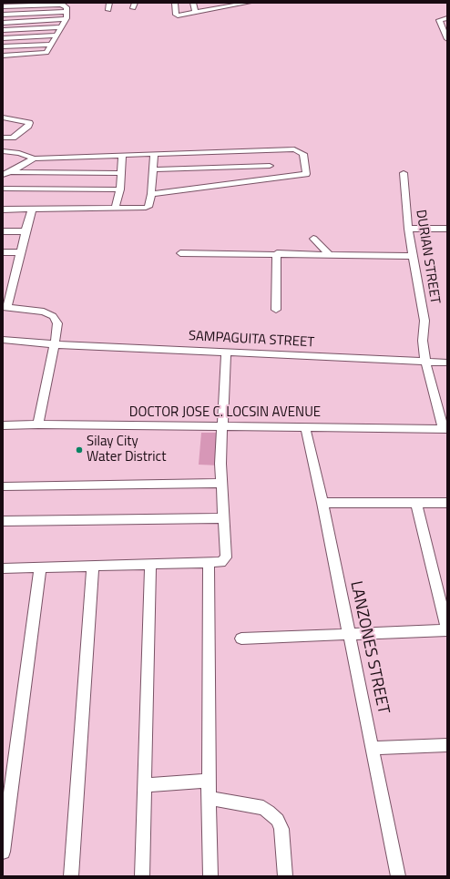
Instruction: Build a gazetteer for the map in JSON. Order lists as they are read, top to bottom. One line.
{"streets":{"street":["DURIAN STREET","SAMPAGUITA STREET","DOCTOR JOSE C. LOCSIN AVENUE","LANZONES STREET"]},"crossings":[["DURIAN STREET","SAMPAGUITA STREET"],["DURIAN STREET","DOCTOR JOSE C. LOCSIN AVENUE"],["DOCTOR JOSE C. LOCSIN AVENUE","LANZONES STREET"]],"places":["Silay City Water District"]}
